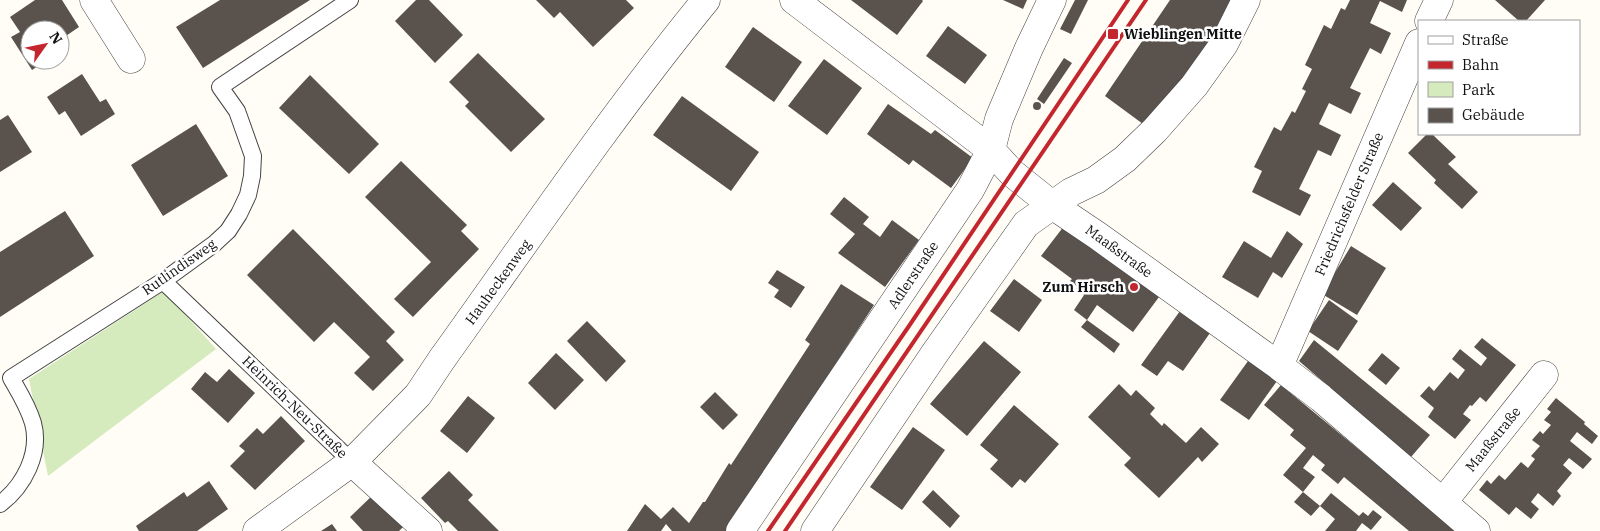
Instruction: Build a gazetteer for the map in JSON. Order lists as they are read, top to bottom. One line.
{"streets":{"street":["Friedrichsfelder Straße","Maaßstraße","Adlerstraße","Hauheckenweg","Heinrich-Neu-Straße"],"lane":["Rutlindisweg"]},"crossings":[["Friedrichsfelder Straße","Maaßstraße"],["Maaßstraße","Adlerstraße"],["Rutlindisweg","Heinrich-Neu-Straße"],["Hauheckenweg","Heinrich-Neu-Straße"]],"places":{"transit":["Wieblingen Mitte"],"other":["Zum Hirsch"]},"legend":["Straße","Bahn","Park","Gebäude"],"north":"top right"}
